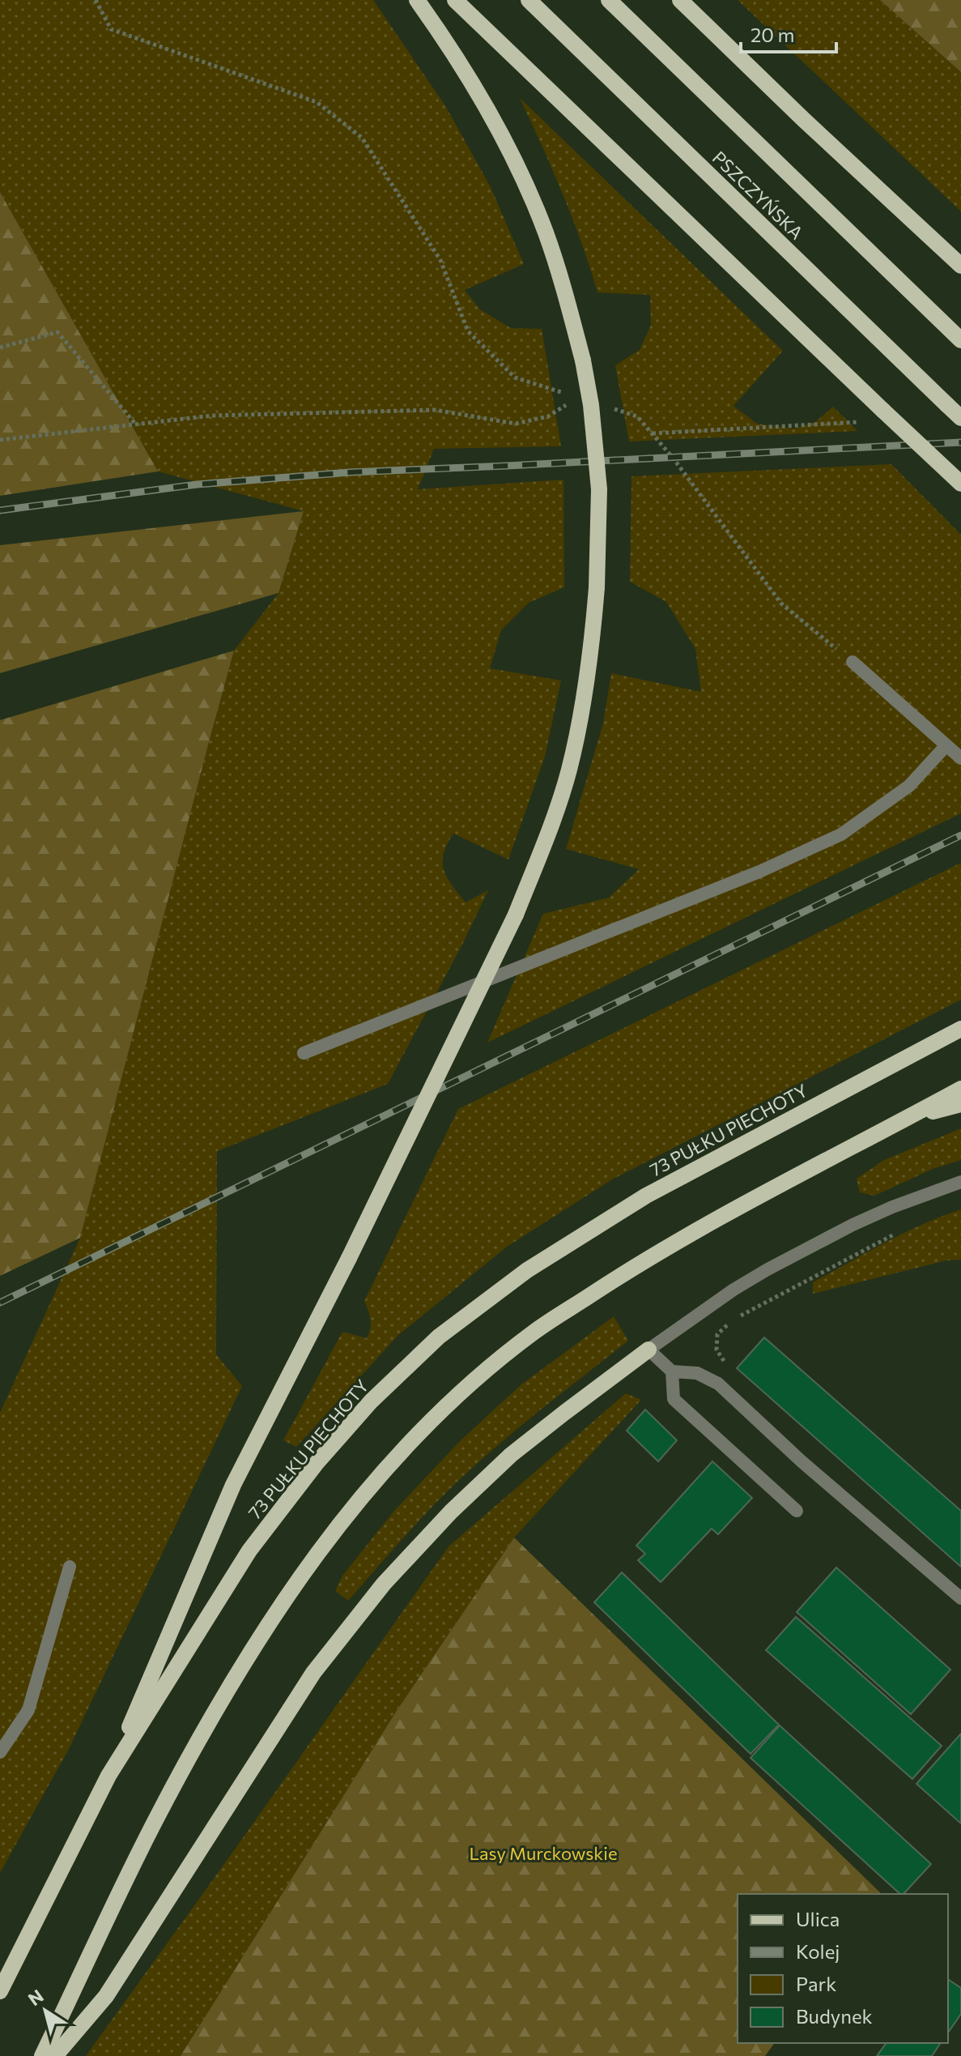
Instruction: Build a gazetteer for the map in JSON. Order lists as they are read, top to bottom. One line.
{"streets":{"main road":["PSZCZYŃSKA","73 PUŁKU PIECHOTY"]},"parks":["Lasy Murckowskie"],"legend":["Ulica","Kolej","Park","Budynek"],"scale_bar":"20 m","north":"top left"}
